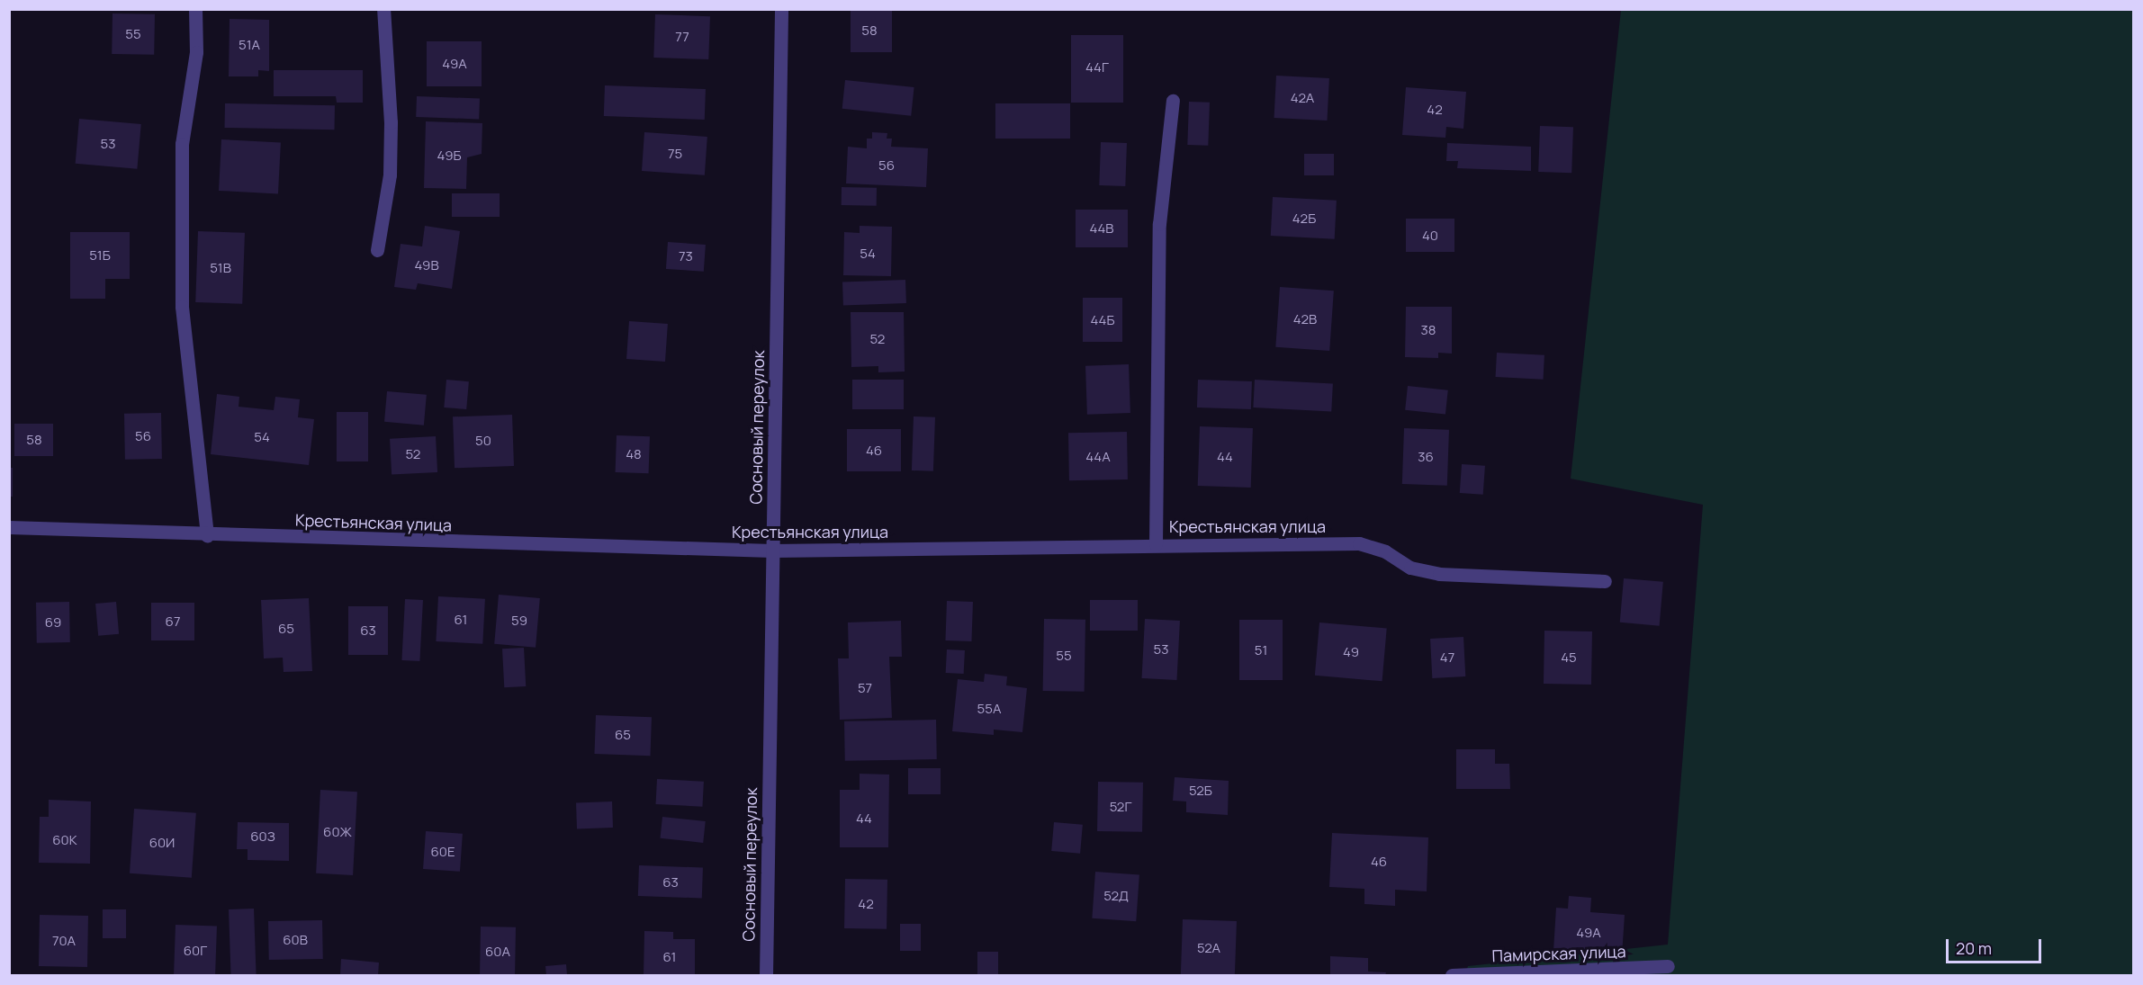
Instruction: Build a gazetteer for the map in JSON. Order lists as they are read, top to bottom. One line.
{"streets":{"street":["Сосновый переулок","Крестьянская улица","Памирская улица"]},"crossings":[["Сосновый переулок","Крестьянская улица"]],"house_numbers":["58","55","77","51А","49А","44Г","42А","42","53","75","49Б","56","42Б","44В","40","54","51Б","73","49В","51В","42В","44Б","38","52","56","54","58","50","46","52","48","44А","44","36","61","59","67","69","65","63","53","51","49","55","47","45","57","55А","65","52Б","52Г","44","60Ж","60З","60К","60И","60Е","46","63","52Д","42","49А","60В","70А","52А","60Г","60А","61"],"scale_bar":"20 m"}
